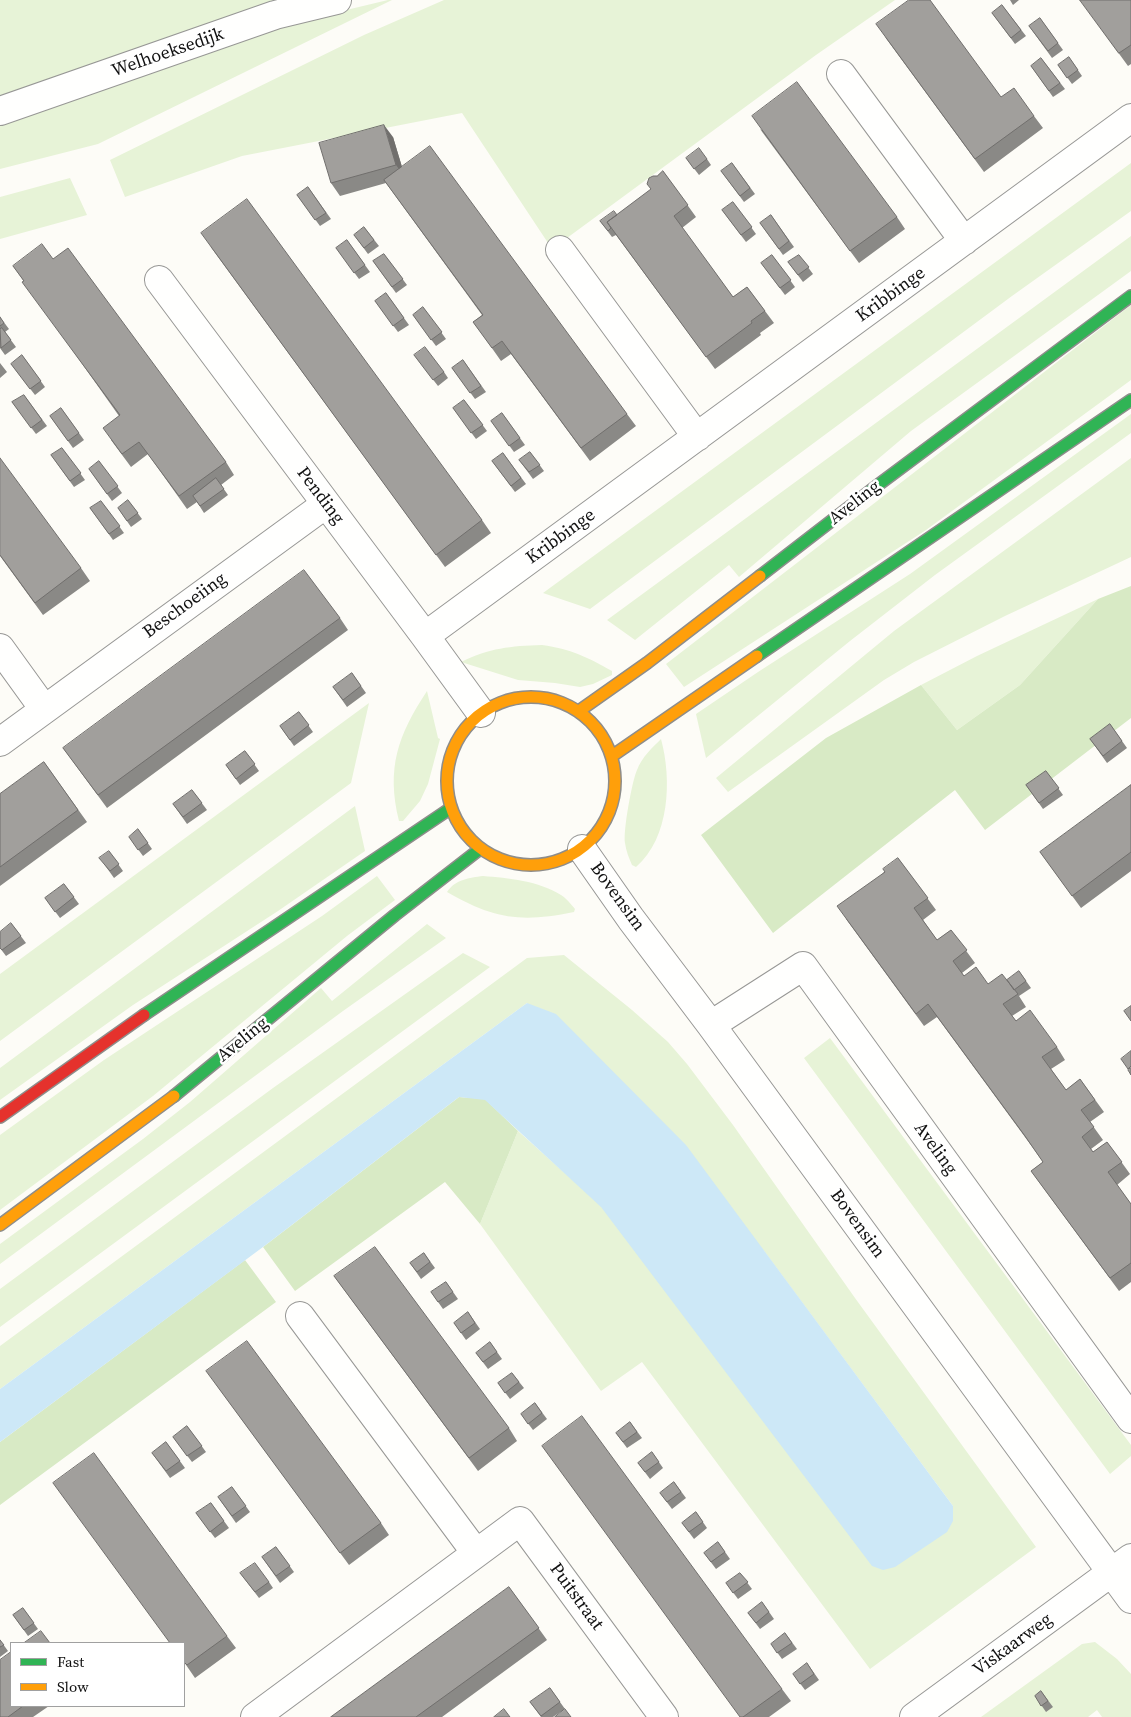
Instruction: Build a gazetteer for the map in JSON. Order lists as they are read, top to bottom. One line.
{"streets":{"main road":["Aveling"],"street":["Welhoeksedijk","Kribbinge","Pending","Beschoeiing","Bovensim","Puitstraat","Viskaarweg"]},"crossings":[["Kribbinge","Pending"],["Pending","Aveling"],["Pending","Beschoeiing"],["Pending","Bovensim"],["Aveling","Bovensim"],["Bovensim","Viskaarweg"]],"legend":["Fast","Slow"]}
